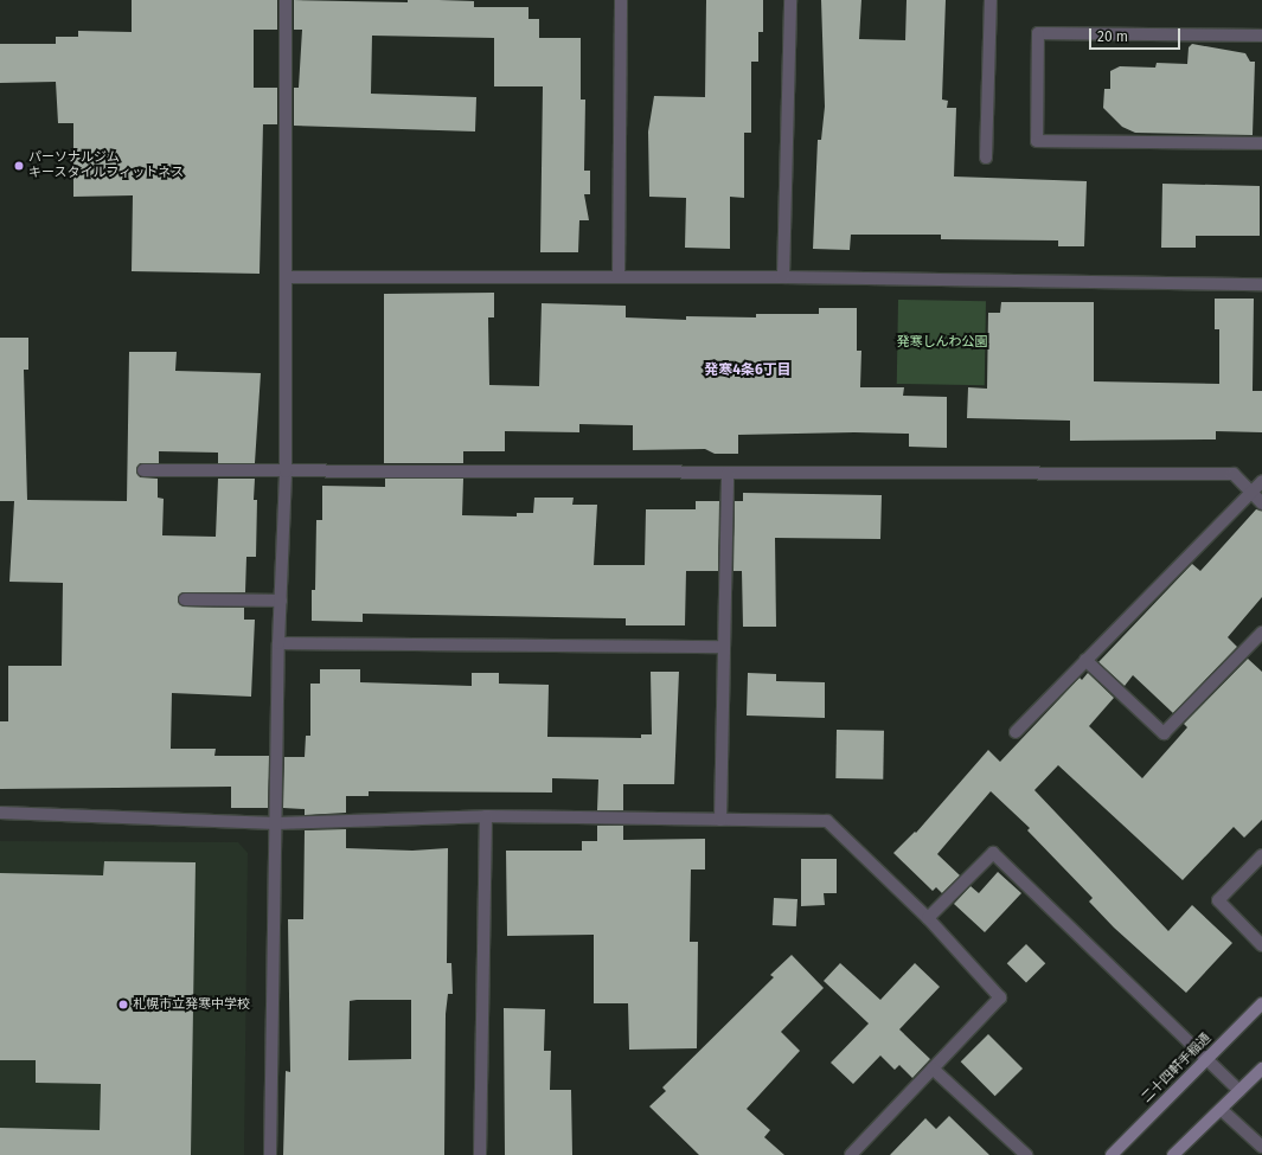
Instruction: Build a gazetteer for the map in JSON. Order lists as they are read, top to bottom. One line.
{"streets":{"street":["二十四軒手稲通"]},"districts":["発寒4条6丁目"],"parks":["発寒しんわ公園"],"places":["パーソナルジム キースタイルフィットネス","札幌市立発寒中学校"],"scale_bar":"20 m"}
